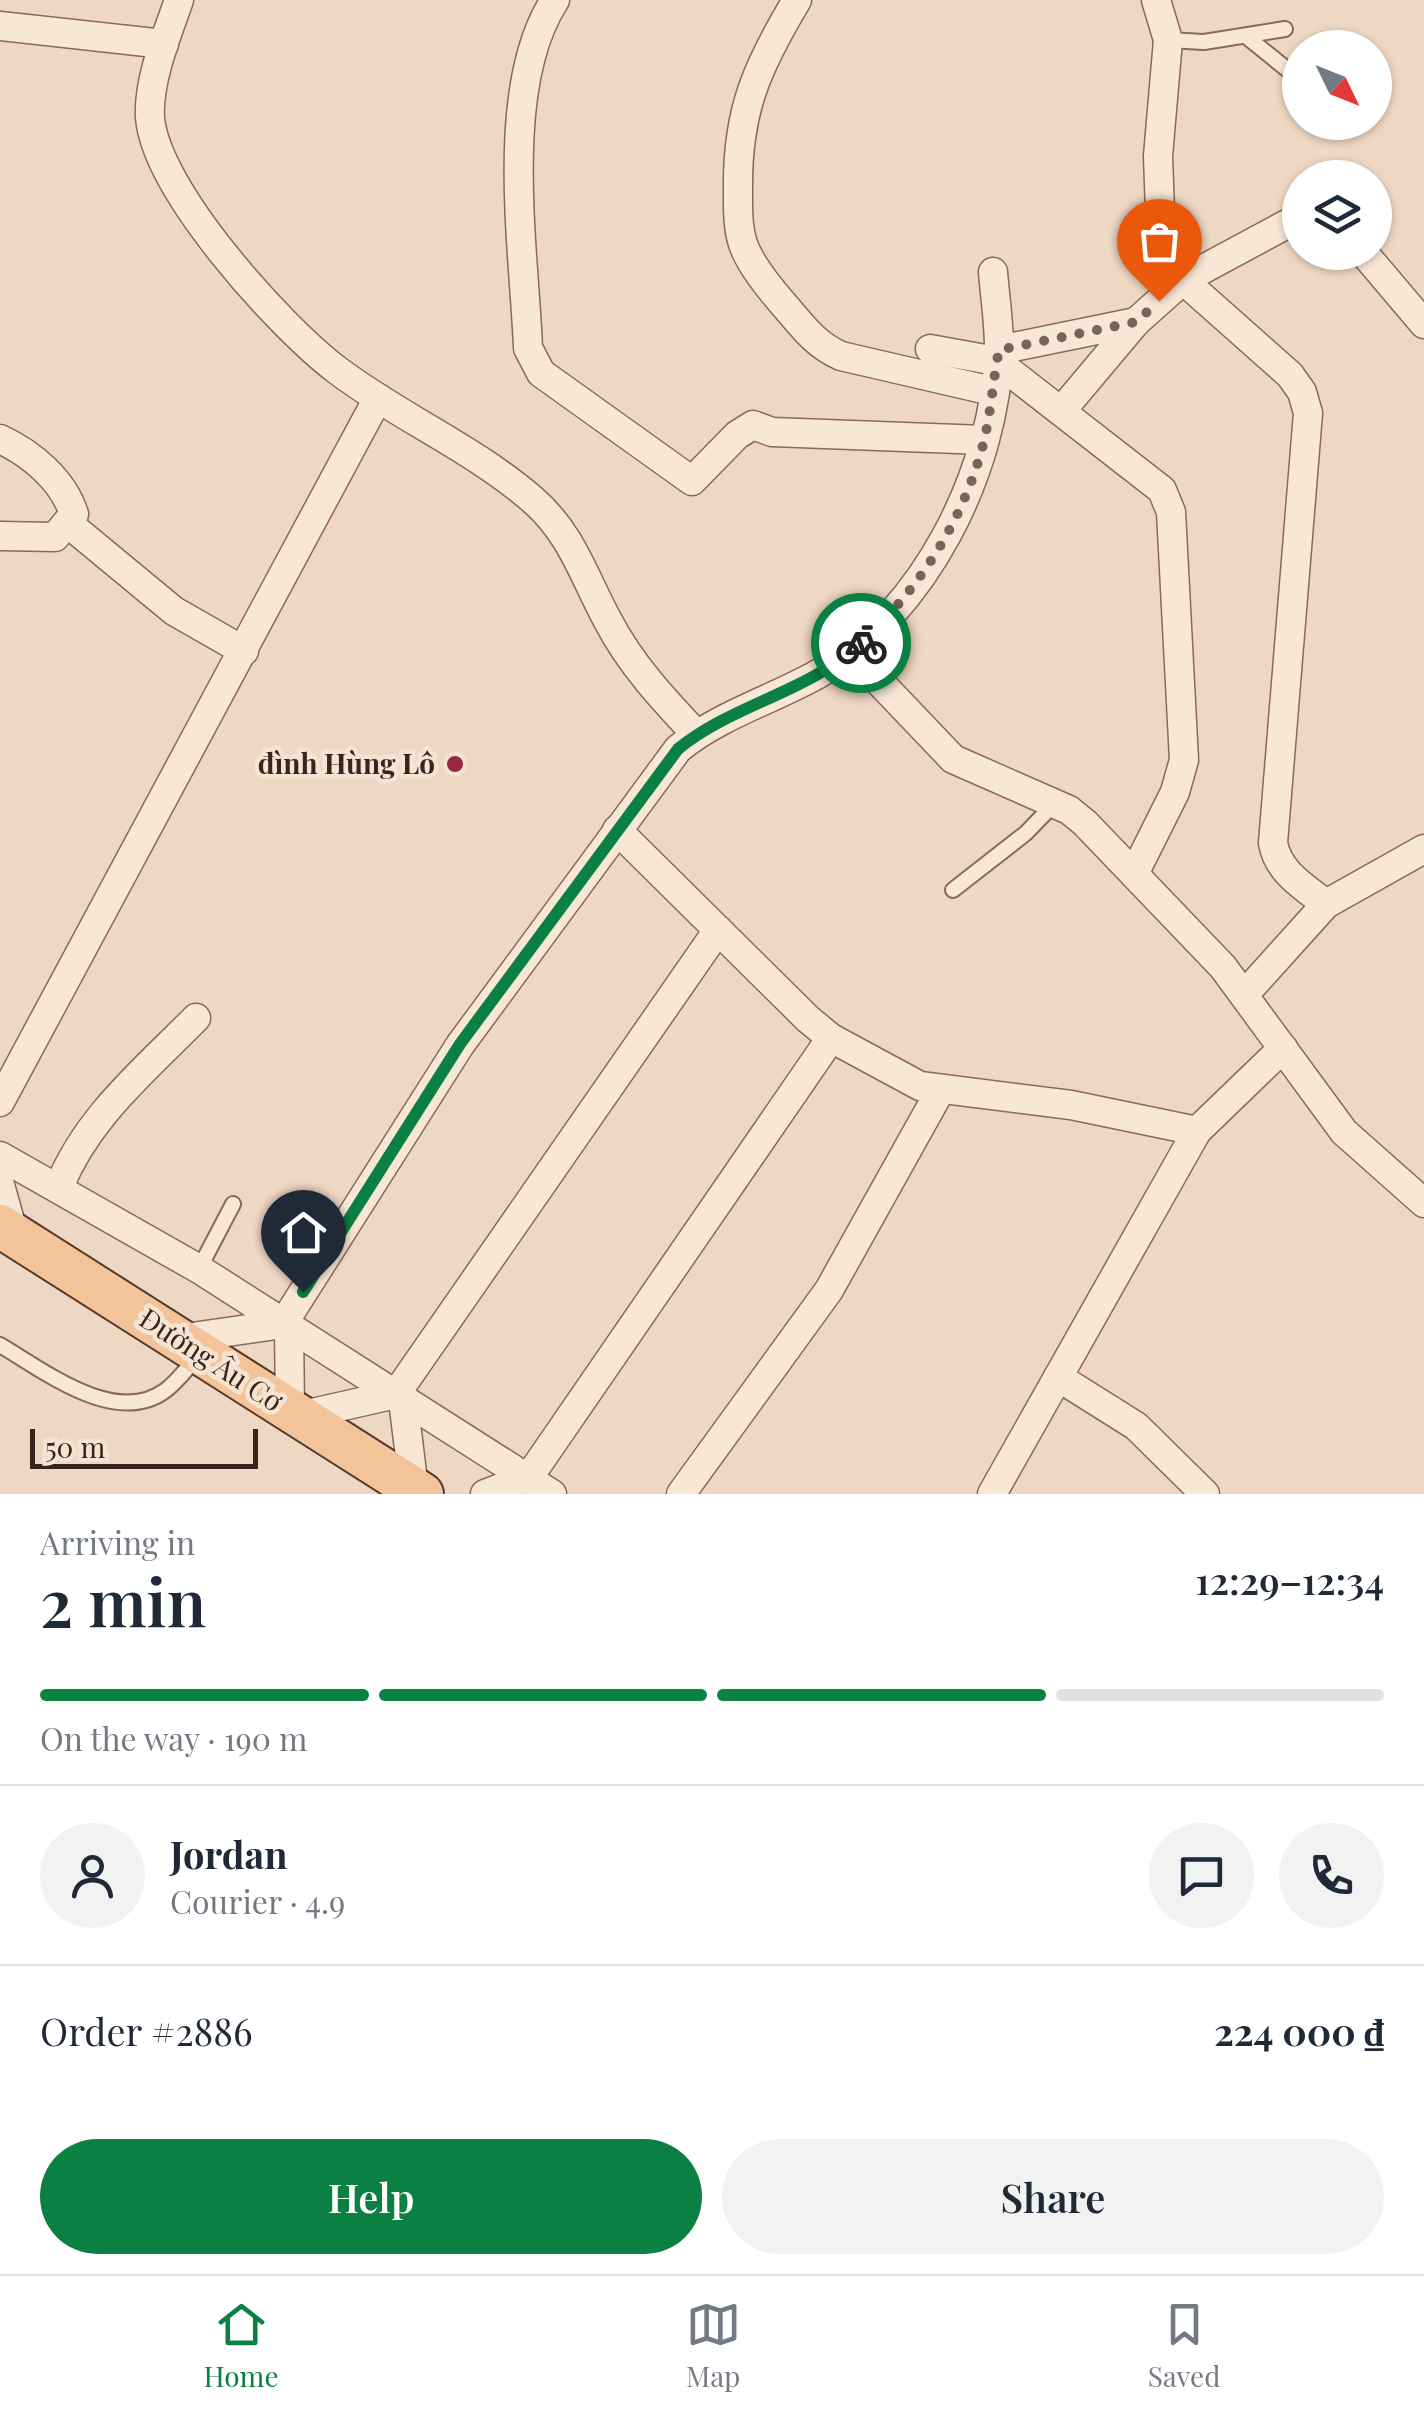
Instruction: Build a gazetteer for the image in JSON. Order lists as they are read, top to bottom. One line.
{"streets":{"main road":["Đường Âu Cơ"]},"places":["đình Hùng Lô"],"scale_bar":"50 m","north":"bottom right","page":{"scale":"50 m","heading":["2 min","Arriving in","12:29–12:34"],"panel":["Jordan","Courier · 4.9","Order #2886","224 000 ₫"],"bar":"On the way · 190 m","buttons":["Help","Share"],"tabs":["Home","Map","Saved"]}}
